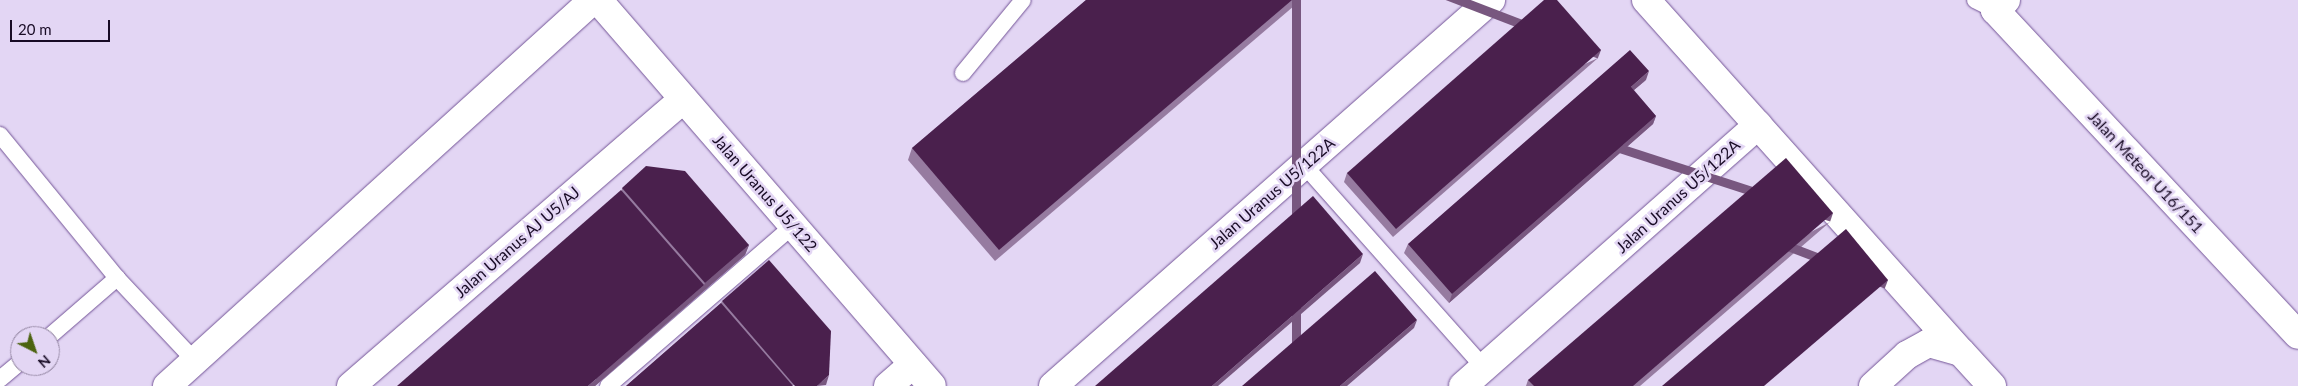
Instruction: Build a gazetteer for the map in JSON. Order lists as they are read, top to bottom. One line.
{"streets":{"street":["Jalan Meteor U16/151","Jalan Uranus U5/122","Jalan Uranus U5/122A","Jalan Uranus AJ U5/AJ"]},"crossings":[["Jalan Uranus U5/122","Jalan Uranus AJ U5/AJ"]],"scale_bar":"20 m","north":"bottom right"}
